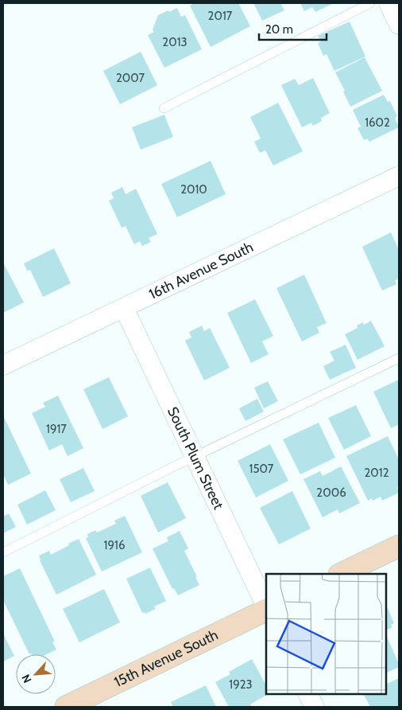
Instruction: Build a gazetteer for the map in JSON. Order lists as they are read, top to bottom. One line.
{"streets":{"main road":["15th Avenue South"],"street":["16th Avenue South","South Plum Street"]},"crossings":[["16th Avenue South","South Plum Street"]],"house_numbers":["2017","2013","2007","1602","2010","1917","1507","2012","2006","1916","1923"],"scale_bar":"20 m","north":"bottom left"}
